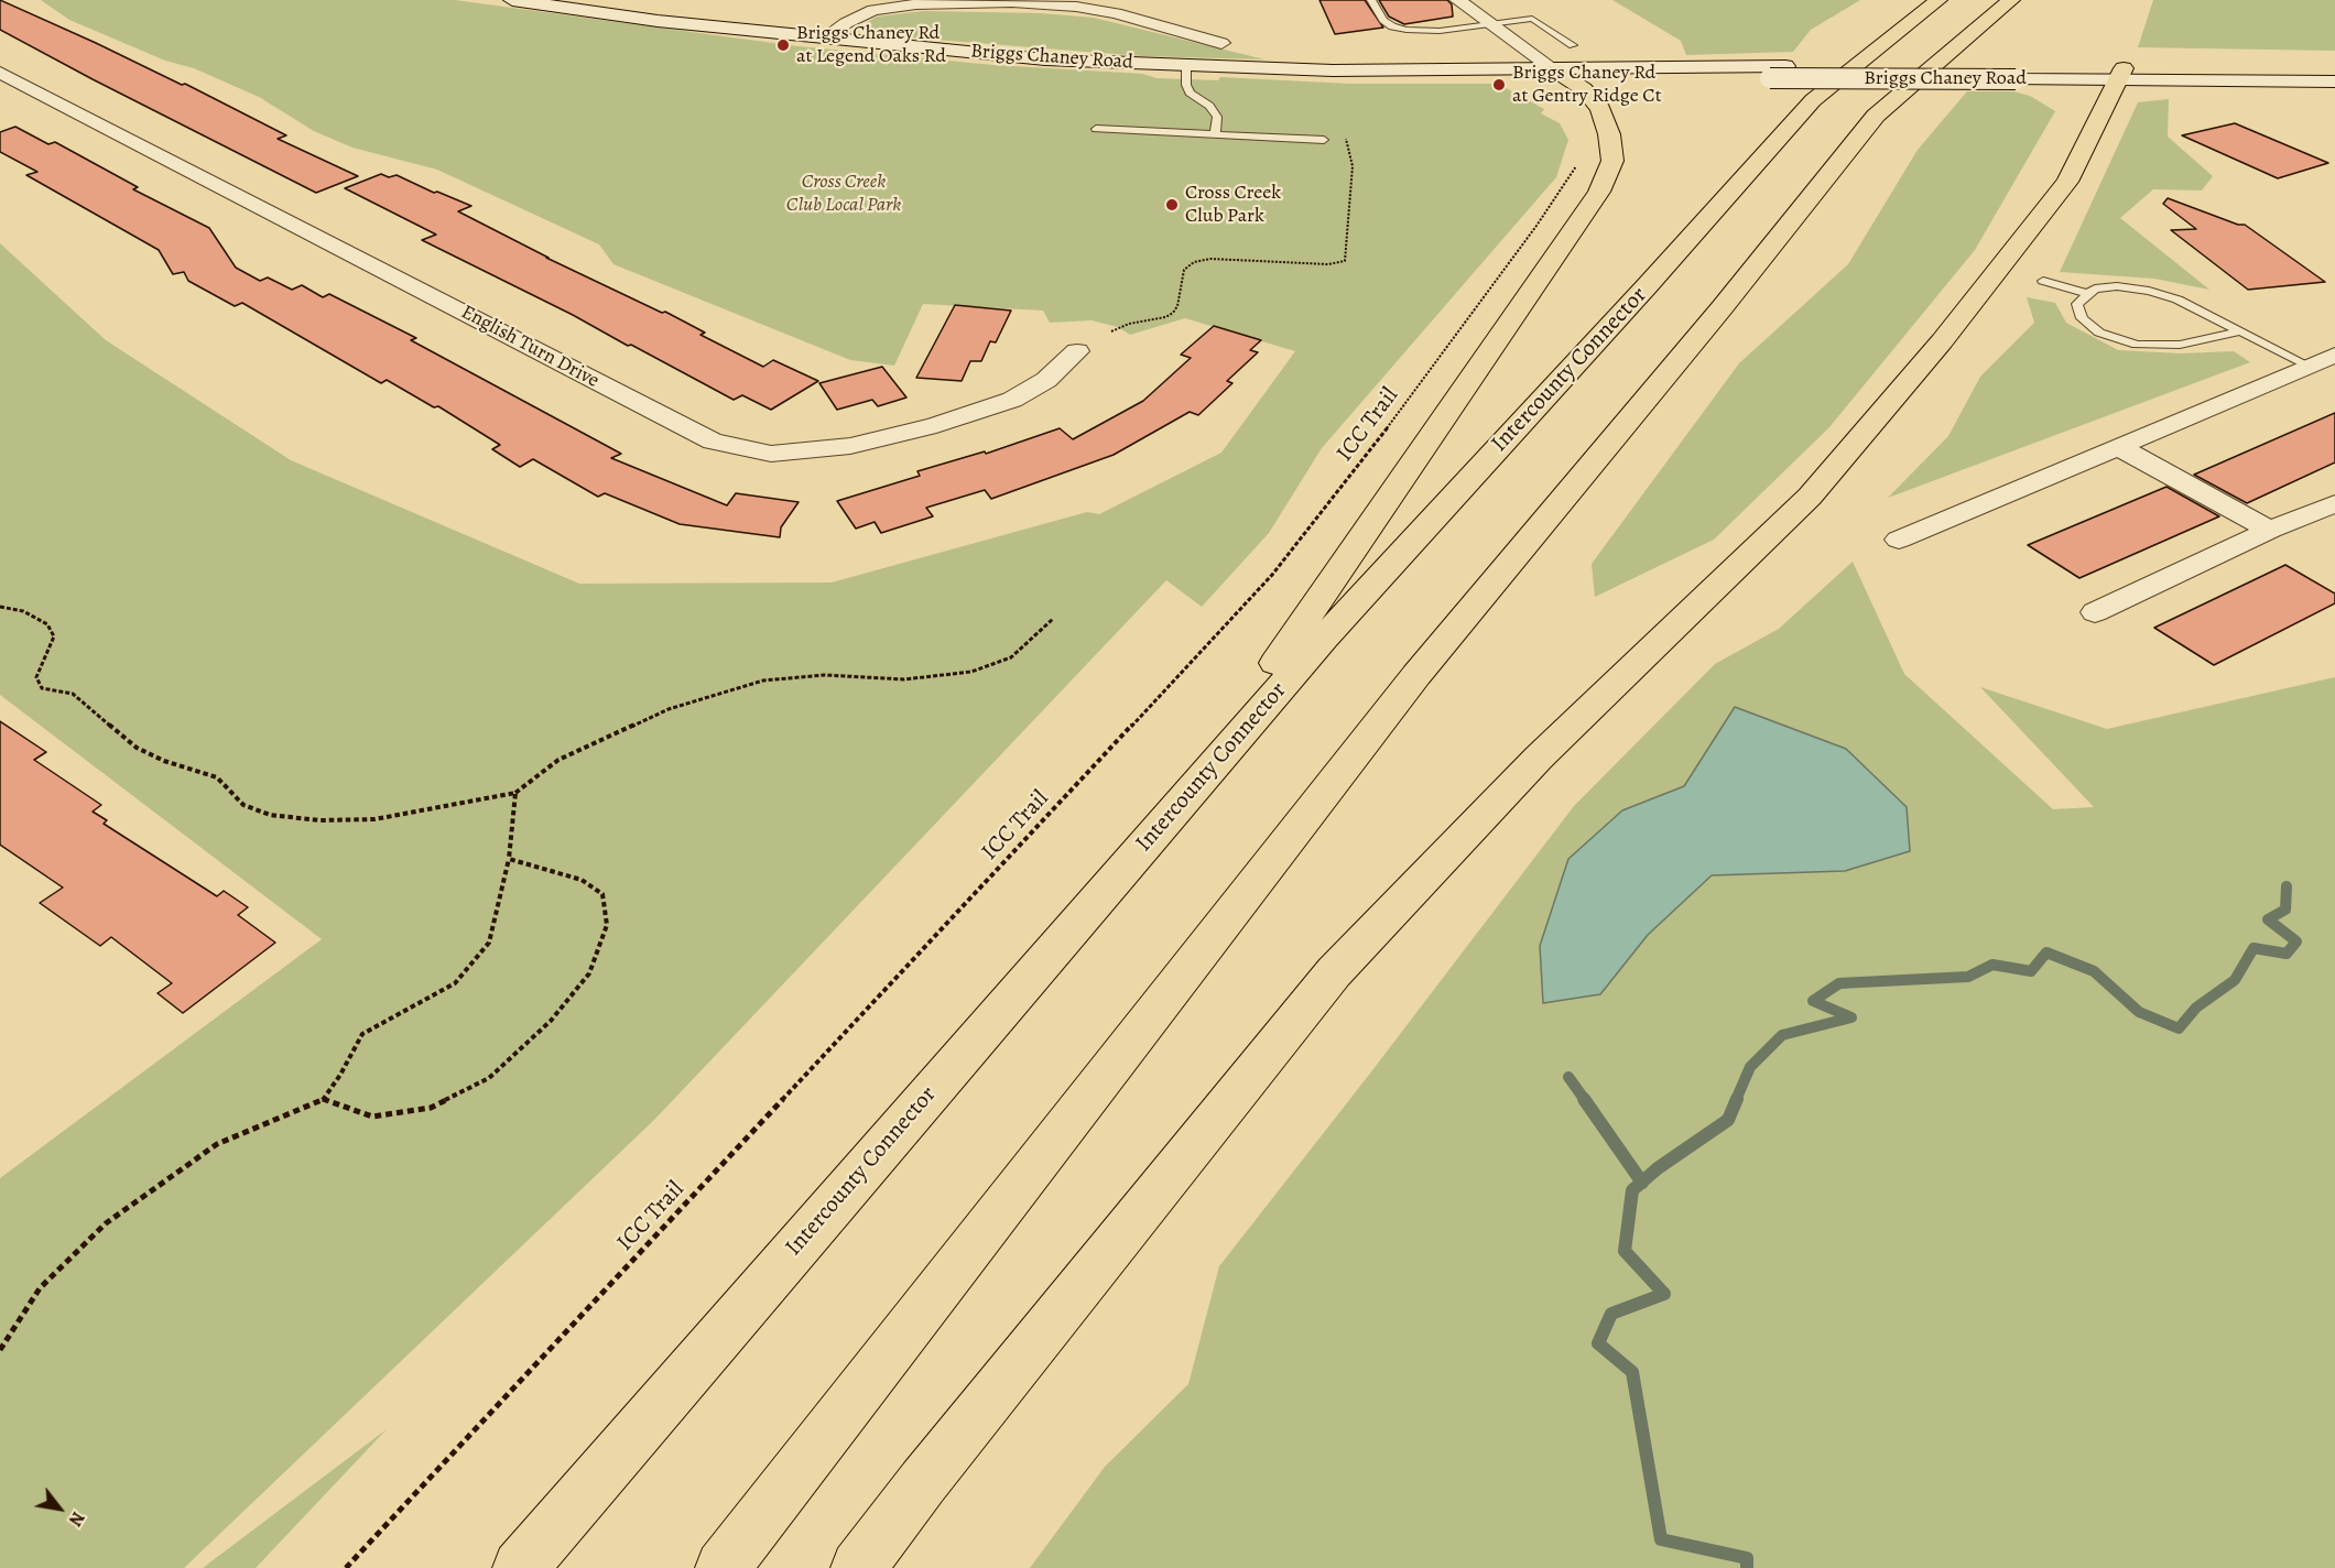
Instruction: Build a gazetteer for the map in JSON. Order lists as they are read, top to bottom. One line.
{"streets":{"highway":["Intercounty Connector"],"main road":["Briggs Chaney Road"],"street":["English Turn Drive"],"path":["ICC Trail"]},"parks":["Cross Creek Club Local Park"],"places":["Briggs Chaney Rd at Legend Oaks Rd","Briggs Chaney Rd at Gentry Ridge Ct","Cross Creek Club Park"],"north":"bottom right"}
